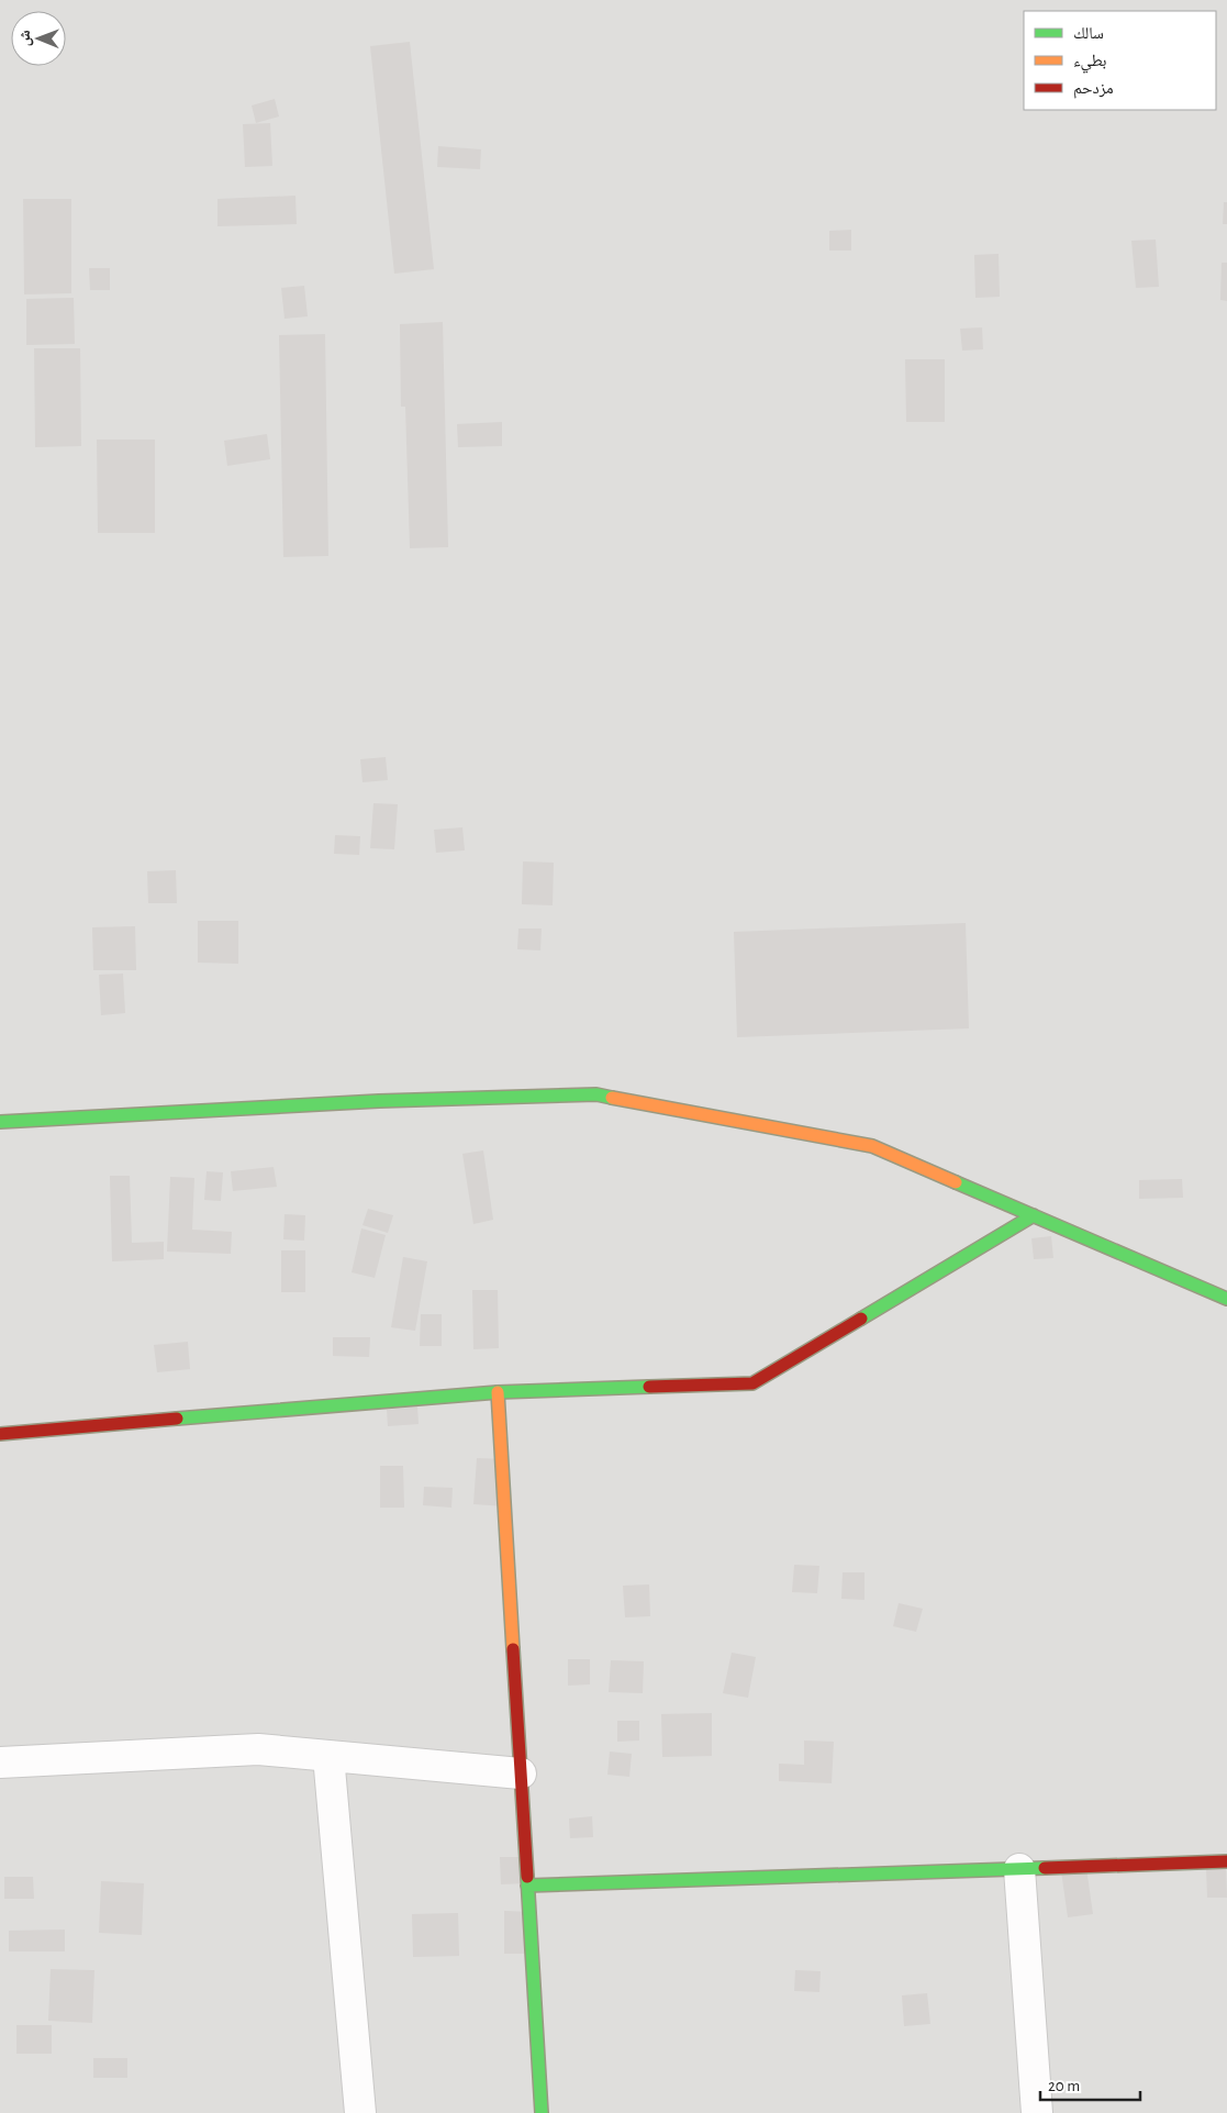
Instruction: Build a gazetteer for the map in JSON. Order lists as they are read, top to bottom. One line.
{"legend":["سالك","بطيء","مزدحم"],"scale_bar":"20 m","north":"left"}
